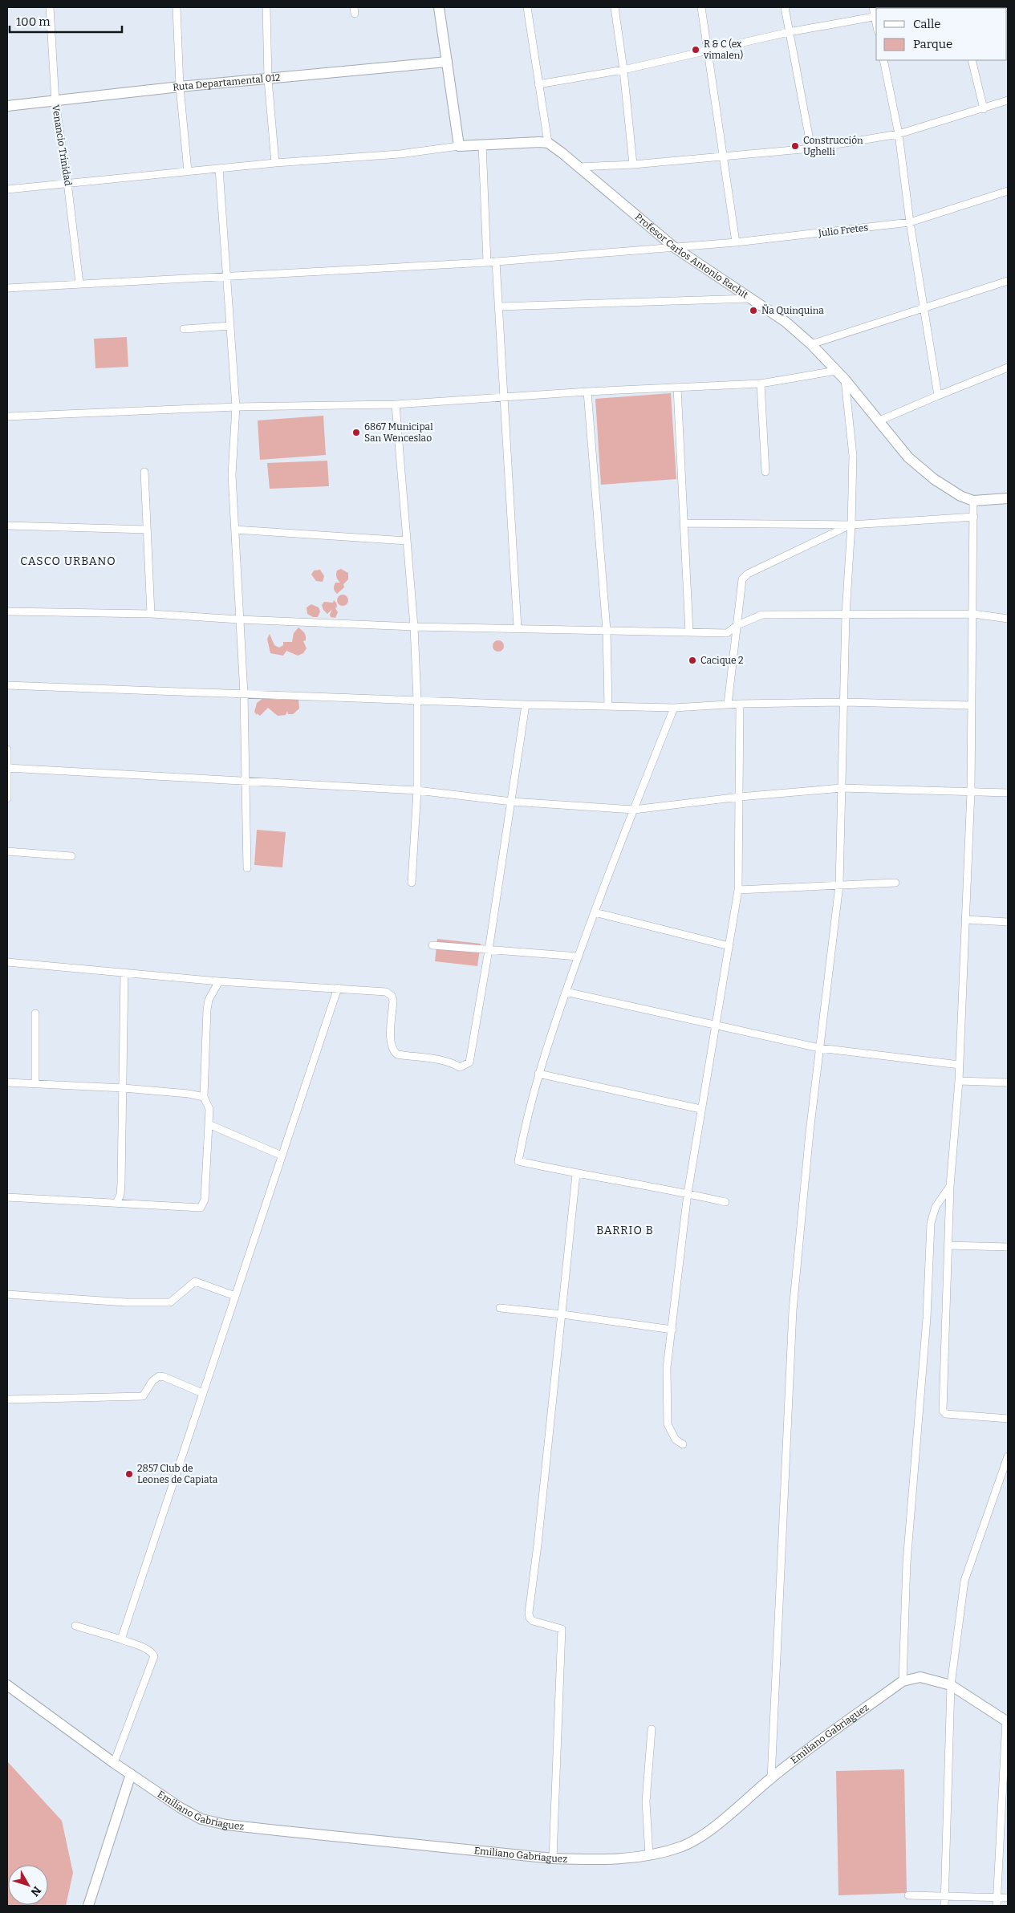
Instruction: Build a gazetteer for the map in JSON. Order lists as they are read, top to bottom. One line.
{"streets":{"main road":["Ruta Departamental 012","Profesor Carlos Antonio Rachit","Emiliano Gabriaguez"],"street":["Venancio Trinidad","Julio Fretes"]},"crossings":[["Ruta Departamental 012","Venancio Trinidad"],["Venancio Trinidad","Julio Fretes"],["Julio Fretes","Profesor Carlos Antonio Rachit"]],"districts":["CASCO URBANO","BARRIO B"],"places":["R & C (ex vimalen)","Construcción Ughelli","Ña Quinquina","6867 Municipal San Wenceslao","Cacique 2","2857 Club de Leones de Capiata"],"legend":["Calle","Parque"],"scale_bar":"100 m","north":"bottom right"}
